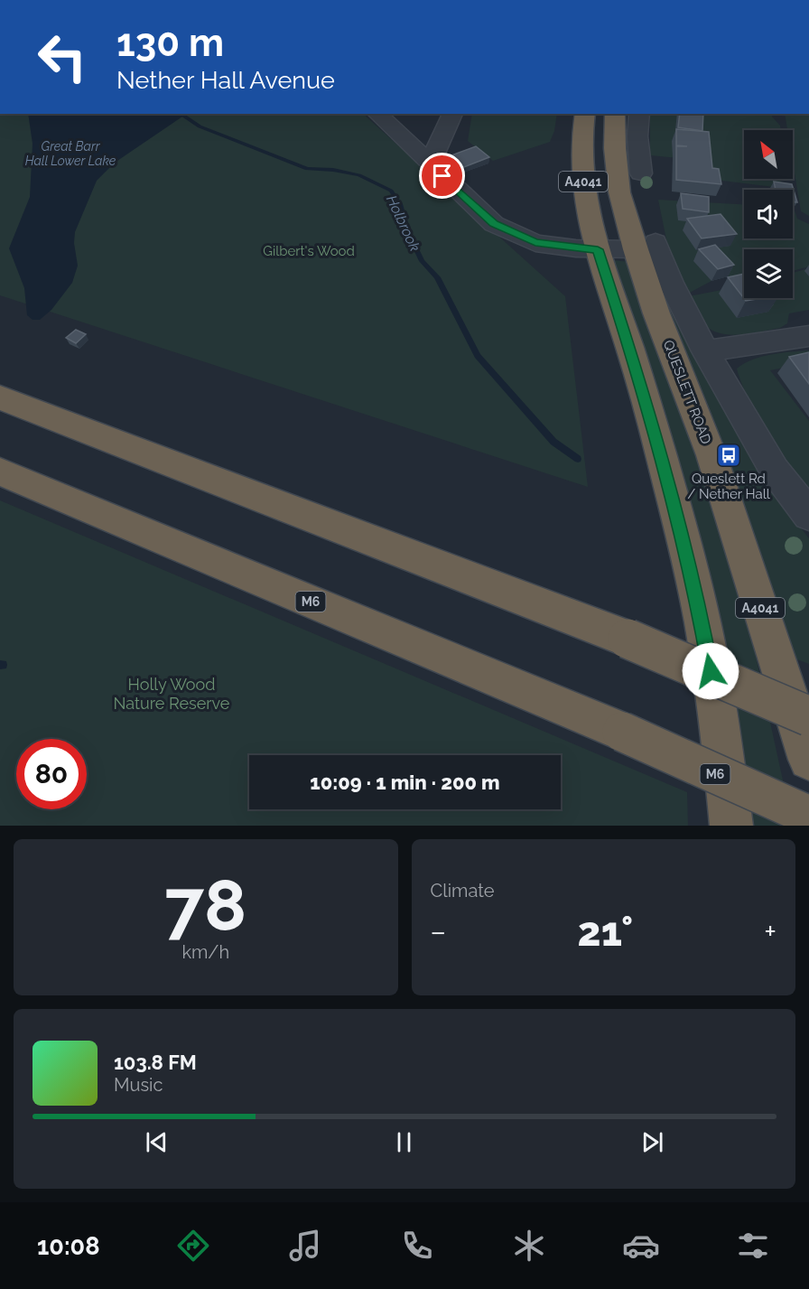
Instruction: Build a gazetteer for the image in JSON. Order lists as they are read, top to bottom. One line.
{"streets":{"highway":["A4041","QUESLETT ROAD","M6"]},"water":["Great Barr Hall Lower Lake","Holbrook"],"parks":["Gilbert's Wood","Holly Wood Nature Reserve"],"places":{"bus stop":["Queslett Rd / Nether Hall"]},"north":"top left","page":{"turn":["130 m","Nether Hall Avenue"],"limit":"80","trip":"10:09 · 1 min · 200 m","tile":[["78","km/h"],"Climate"],"heat":["−","21°","+"],"song":["103.8 FM","Music"],"tabs":"10:08"}}
